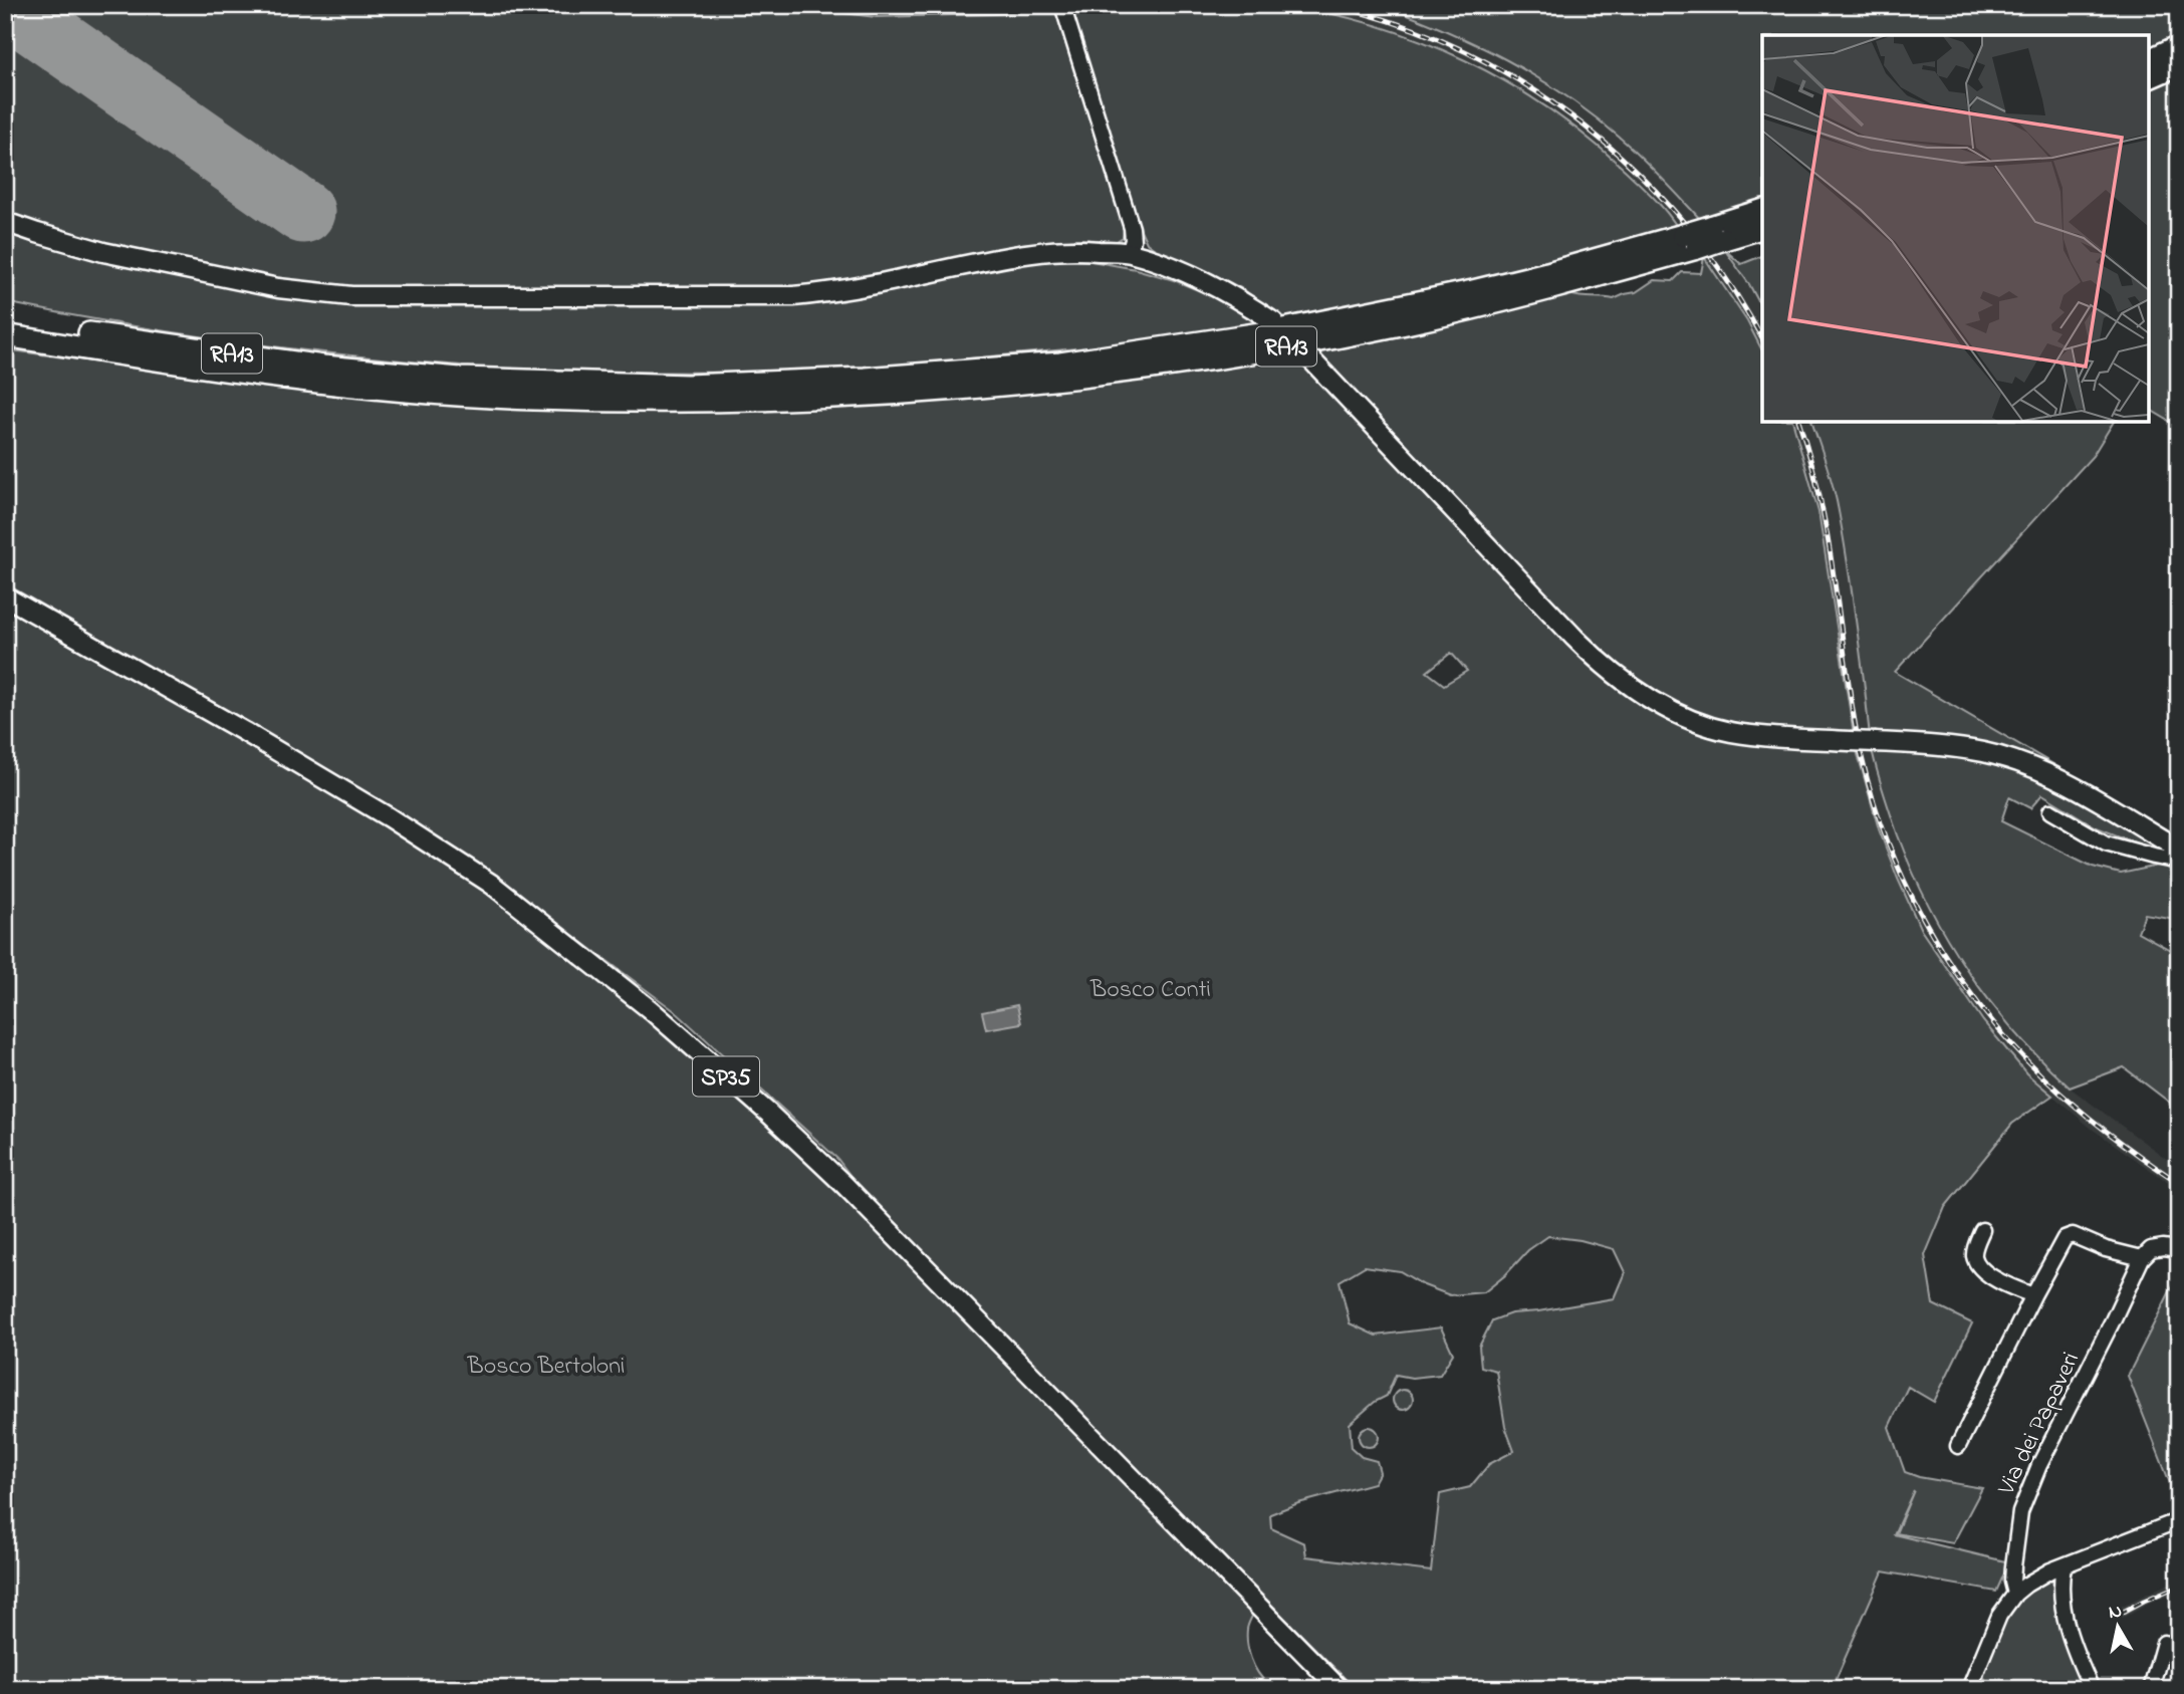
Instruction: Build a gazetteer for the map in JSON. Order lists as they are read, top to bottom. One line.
{"streets":{"highway":["RA13"],"main road":["SP35"],"street":["Via dei Papaveri"]},"parks":["Bosco Conti","Bosco Bertoloni"],"north":"top"}
